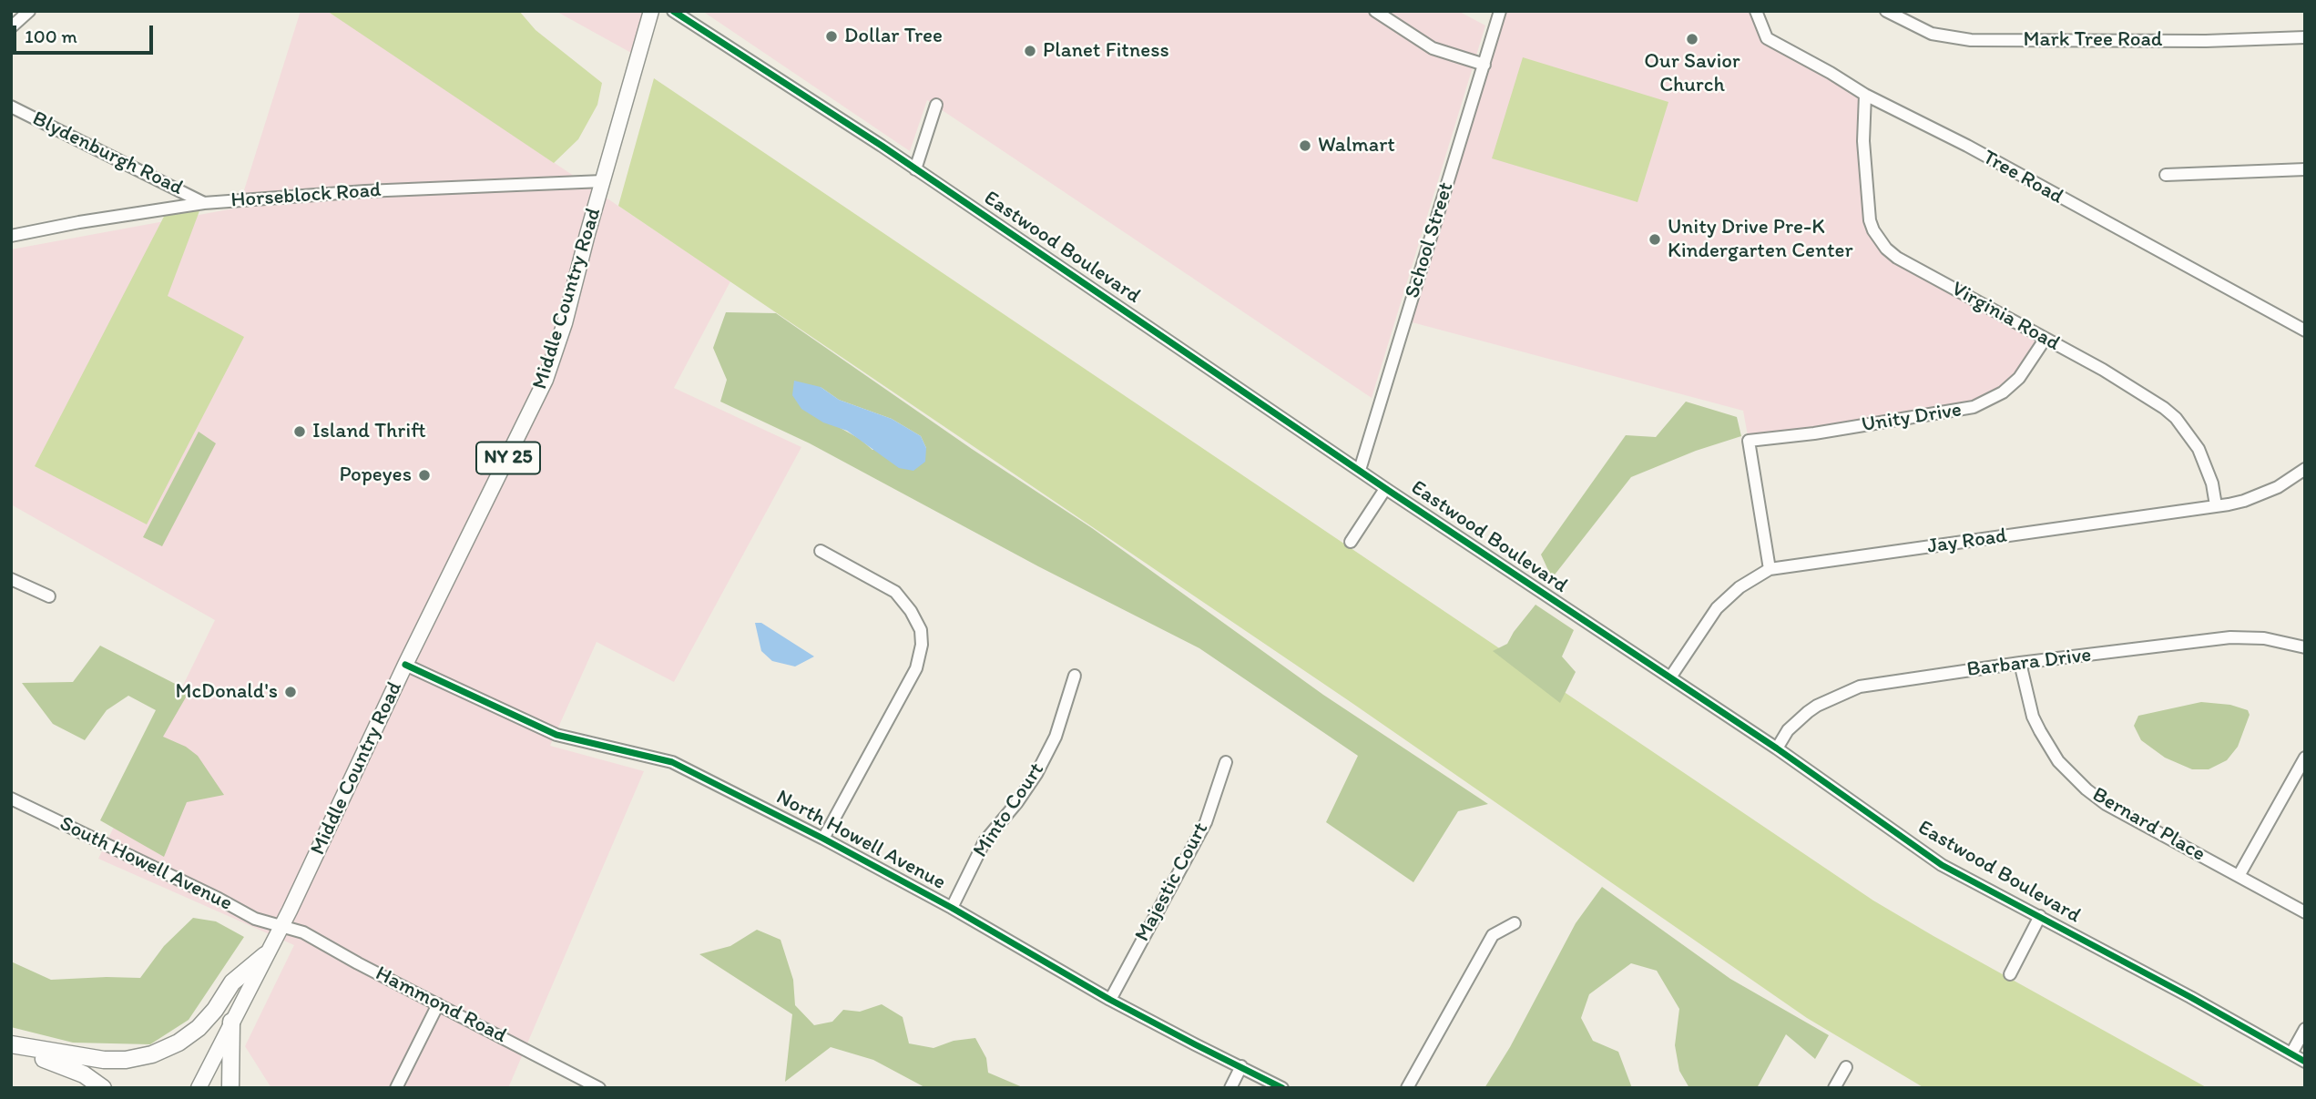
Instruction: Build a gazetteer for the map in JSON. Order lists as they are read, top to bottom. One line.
{"streets":{"main road":["Middle Country Road","NY 25"],"street":["Mark Tree Road","Blydenburgh Road","Tree Road","Horseblock Road","School Street","Eastwood Boulevard","Virginia Road","Unity Drive","Jay Road","Barbara Drive","Minto Court","Bernard Place","North Howell Avenue","South Howell Avenue","Majestic Court","Hammond Road"]},"crossings":[["Blydenburgh Road","Horseblock Road"],["Tree Road","Virginia Road"],["Horseblock Road","Middle Country Road"],["School Street","Eastwood Boulevard"],["Eastwood Boulevard","Jay Road"],["Eastwood Boulevard","Barbara Drive"],["Middle Country Road","North Howell Avenue"],["Middle Country Road","South Howell Avenue"],["Middle Country Road","Hammond Road"],["Virginia Road","Unity Drive"],["Virginia Road","Jay Road"],["Unity Drive","Jay Road"],["Barbara Drive","Bernard Place"],["Minto Court","North Howell Avenue"],["North Howell Avenue","Majestic Court"],["South Howell Avenue","Hammond Road"]],"places":["Dollar Tree","Our Savior Church","Planet Fitness","Walmart","Unity Drive Pre-K Kindergarten Center","Island Thrift","Popeyes","McDonald's"],"scale_bar":"100 m"}
